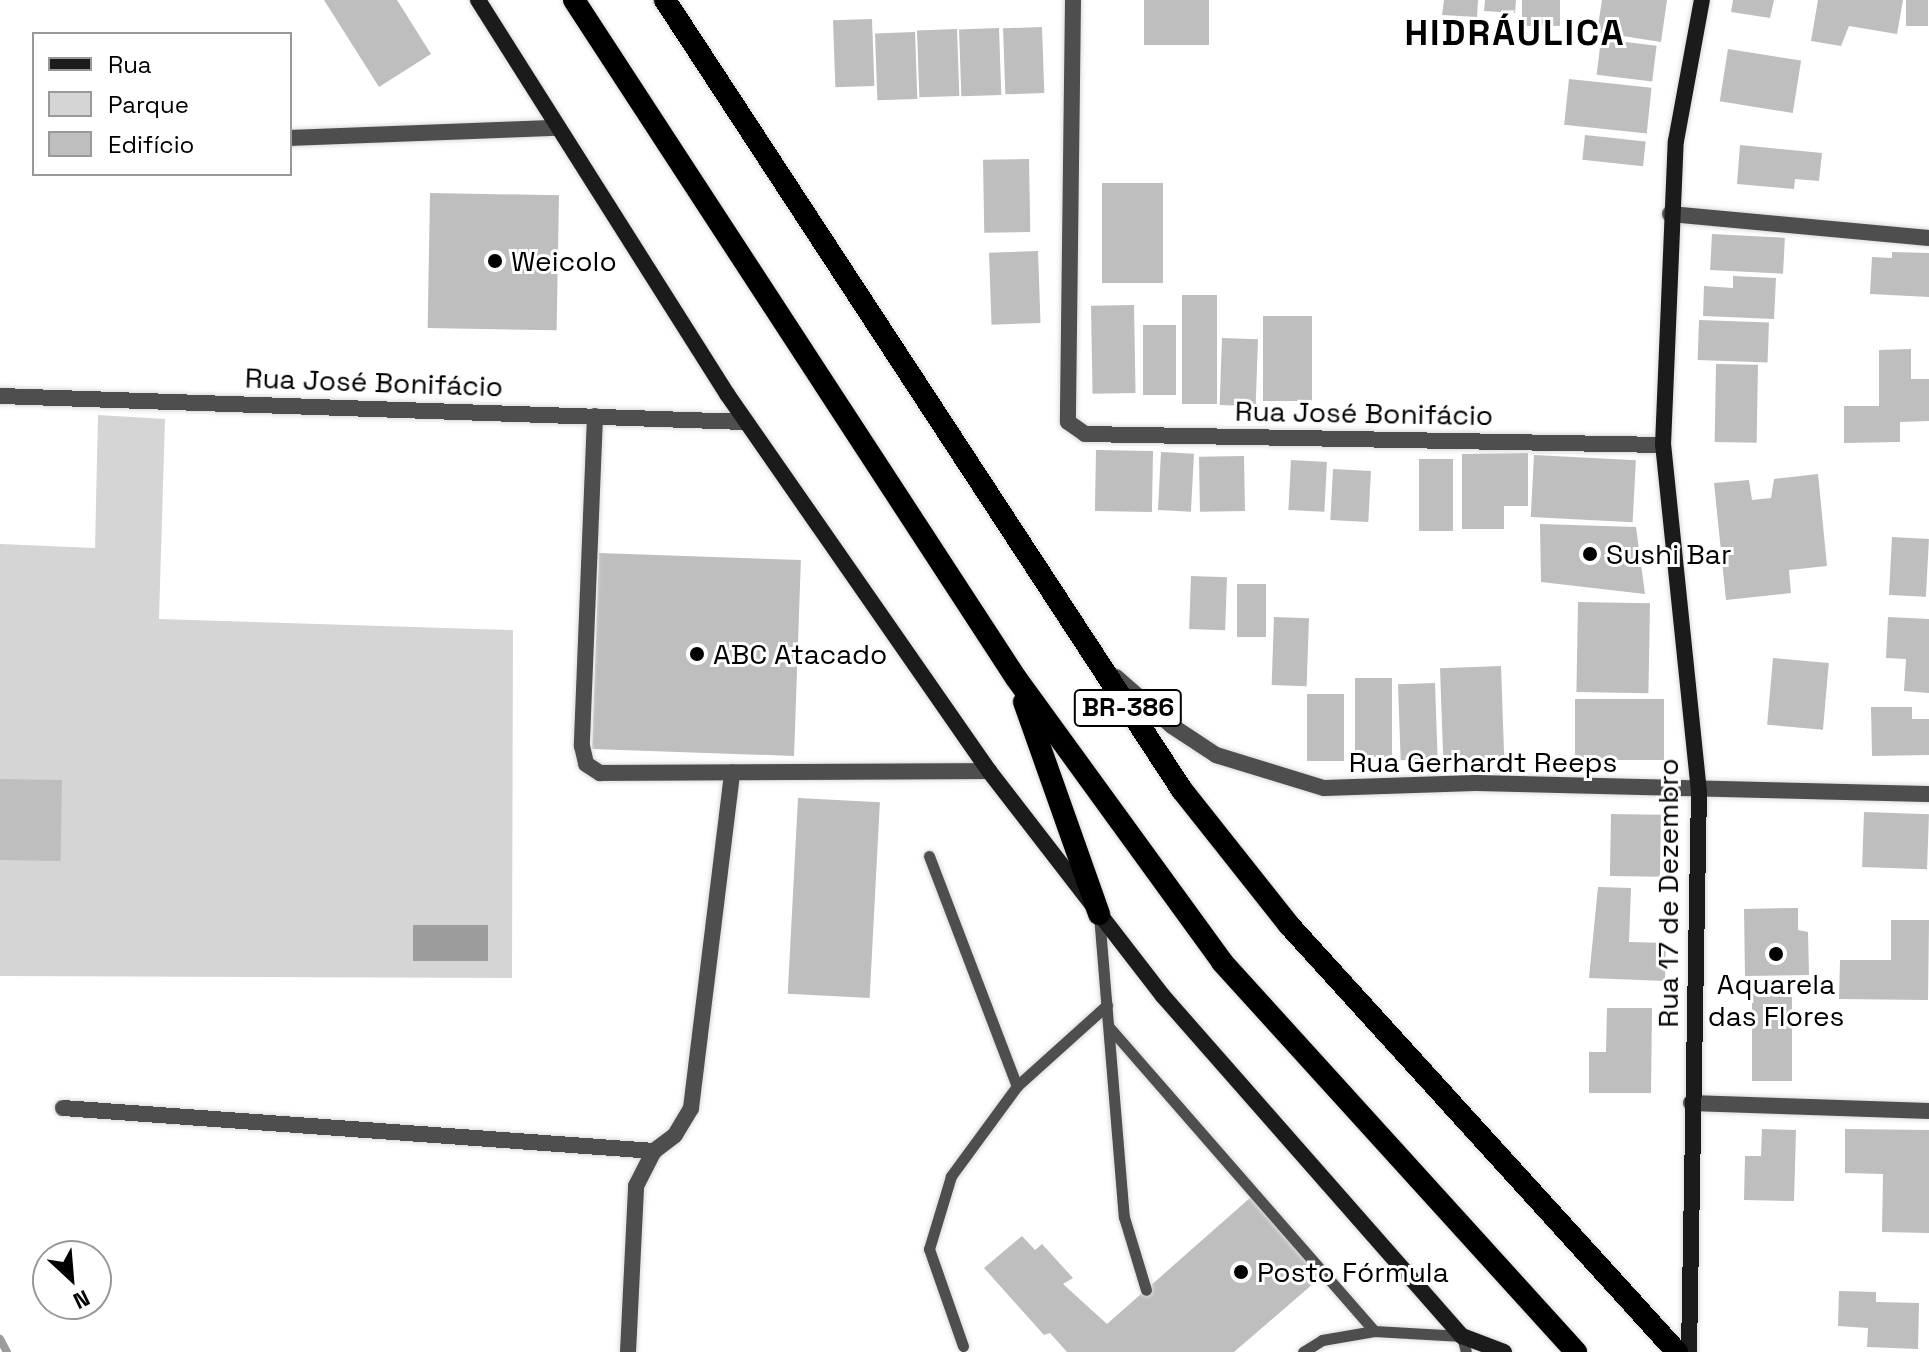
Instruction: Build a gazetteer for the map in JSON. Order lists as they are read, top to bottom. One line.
{"streets":{"highway":["BR-386"],"main road":["Rua 17 de Dezembro"],"street":["Rua José Bonifácio","Rua Gerhardt Reeps"]},"crossings":[["Rua José Bonifácio","Rua 17 de Dezembro"],["BR-386","Rua Gerhardt Reeps"],["Rua Gerhardt Reeps","Rua 17 de Dezembro"]],"districts":["HIDRÁULICA"],"places":["Weicolo","Sushi Bar","ABC Atacado","Aquarela das Flores","Posto Fórmula"],"legend":["Rua","Parque","Edifício"],"north":"bottom right"}
